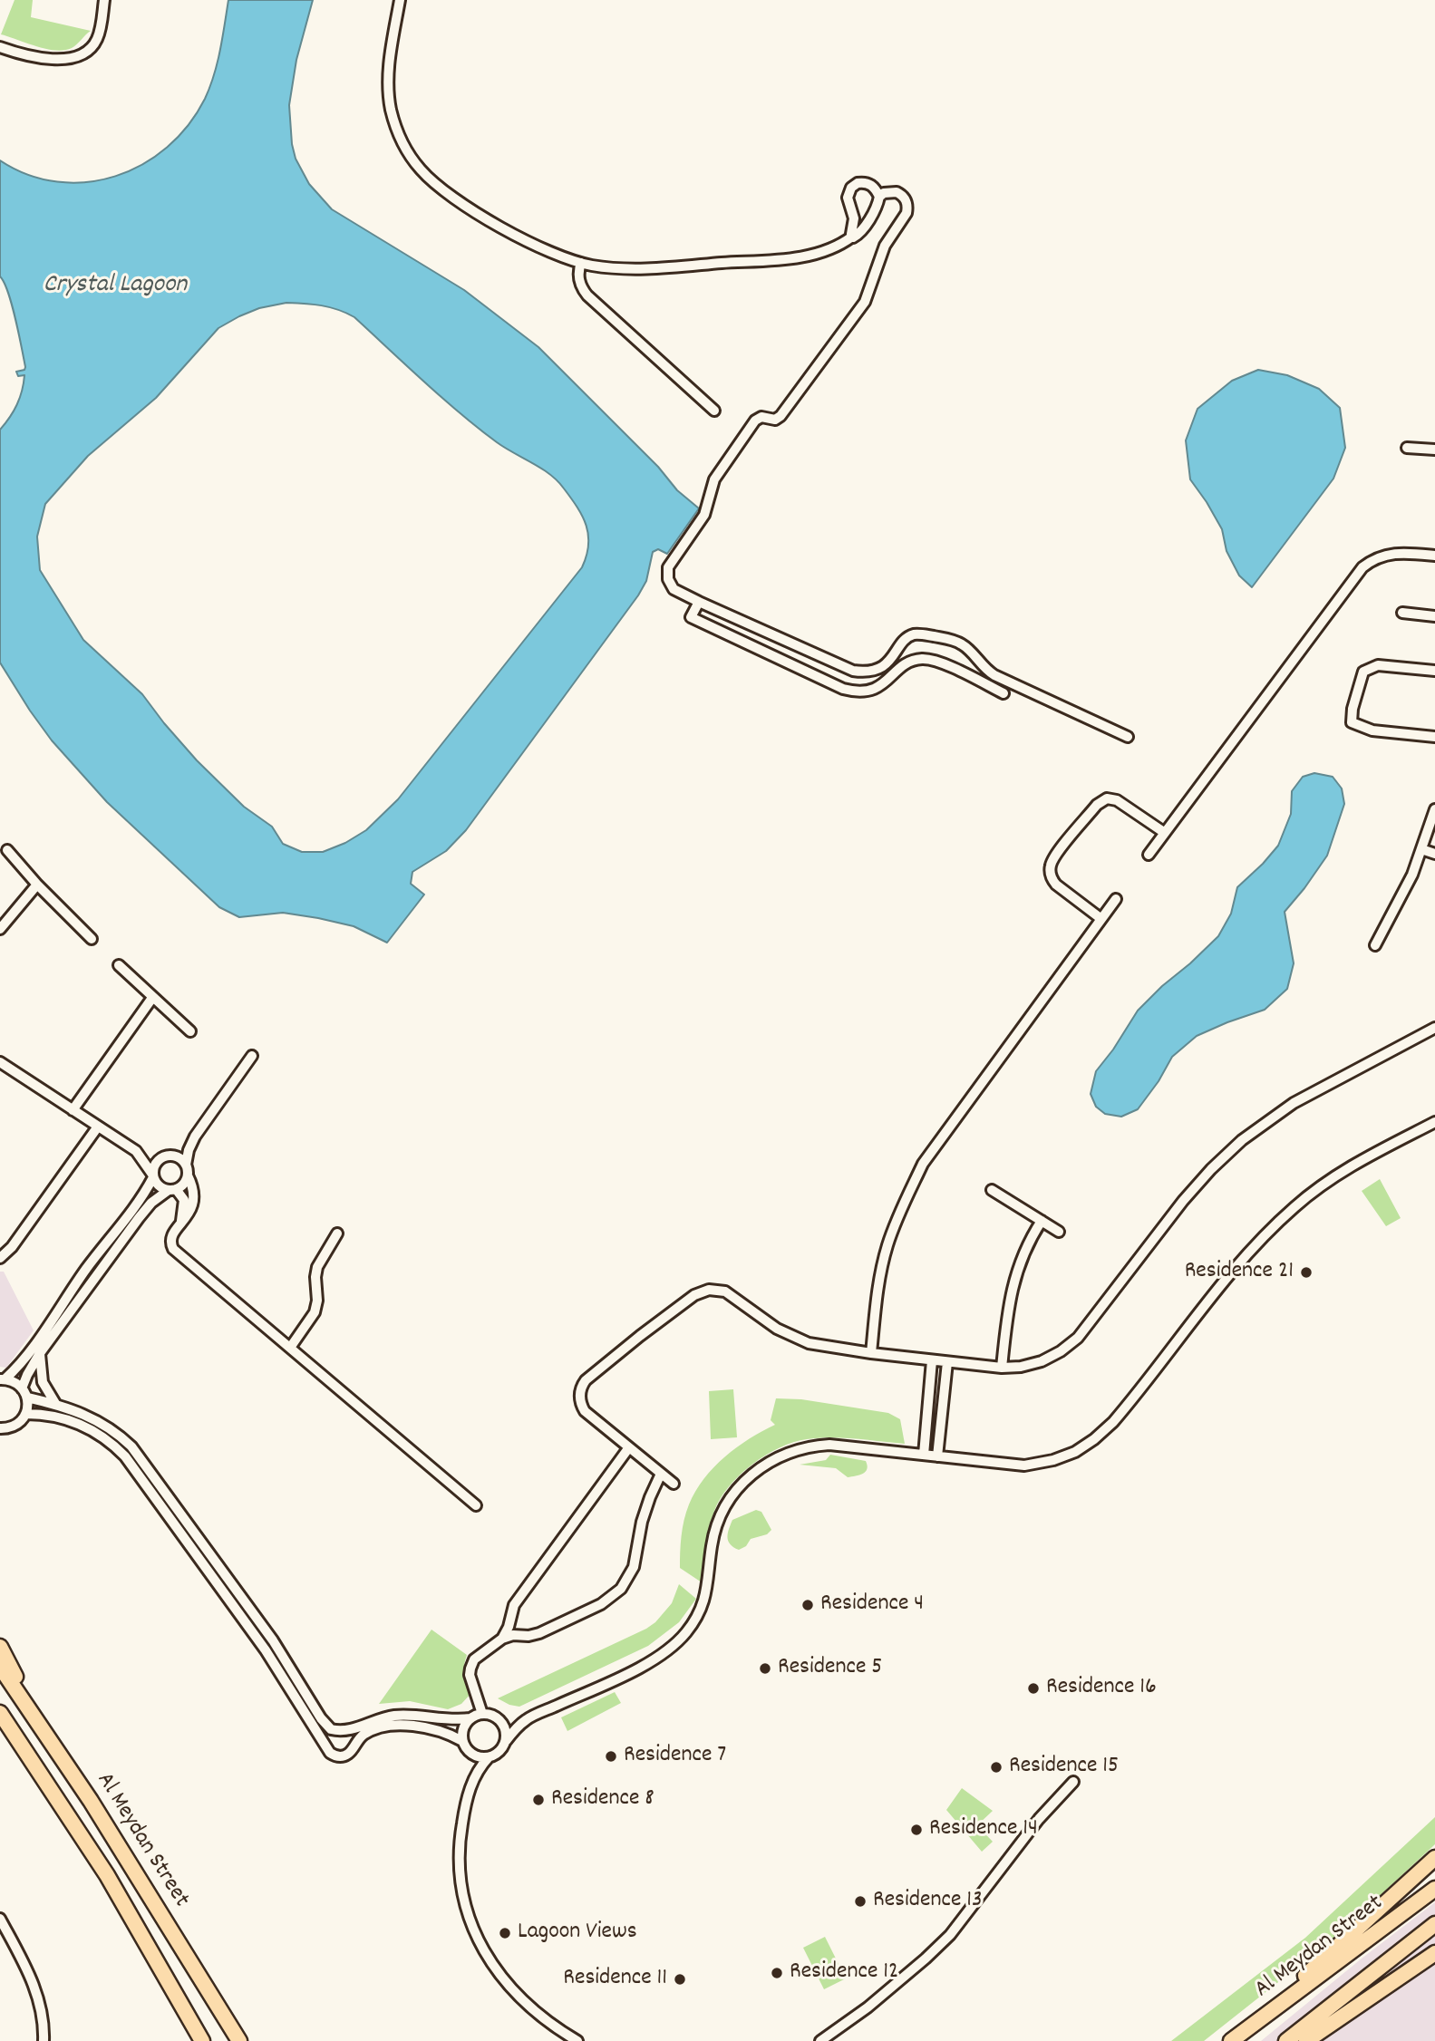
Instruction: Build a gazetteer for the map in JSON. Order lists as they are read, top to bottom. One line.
{"streets":{"main road":["Al Meydan Street"]},"water":["Crystal Lagoon"],"places":["Residence 21","Residence 4","Residence 5","Residence 16","Residence 7","Residence 15","Residence 8","Residence 14","Residence 13","Lagoon Views","Residence 12","Residence 11"]}
